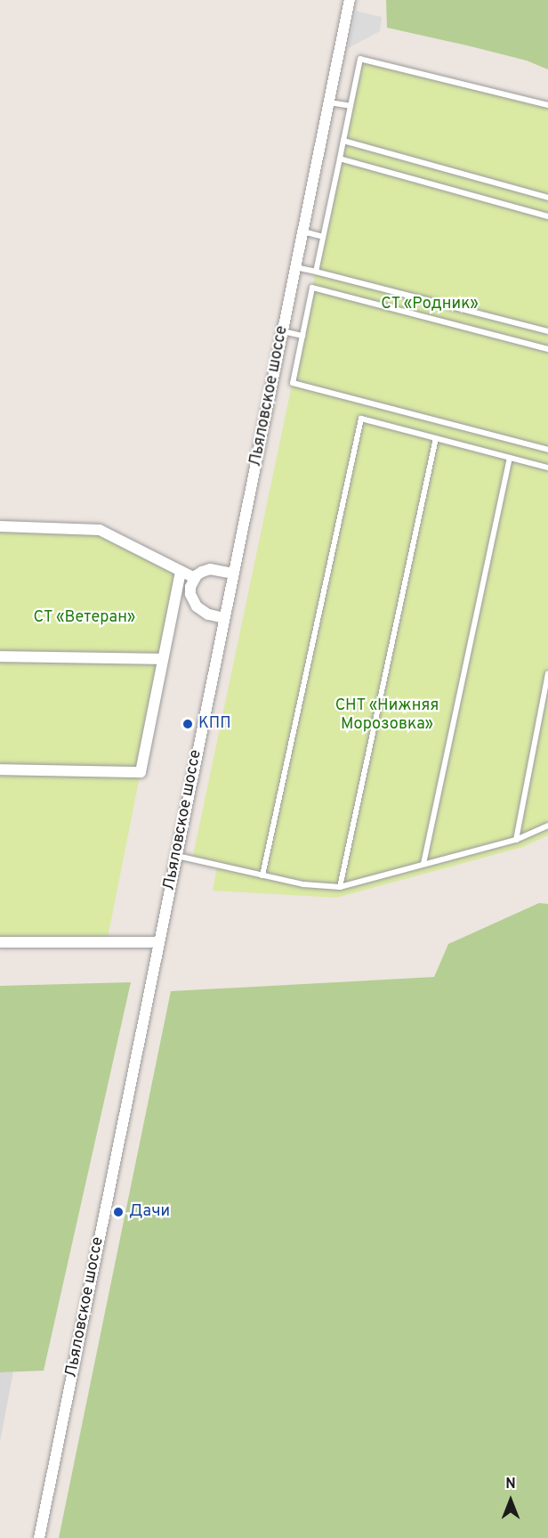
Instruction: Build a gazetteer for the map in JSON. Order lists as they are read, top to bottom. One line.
{"streets":{"street":["Льяловское шоссе"]},"parks":["СТ «Родник»","СТ «Ветеран»","СНТ «Нижняя Морозовка»"],"places":["КПП","Дачи"],"north":"top"}
